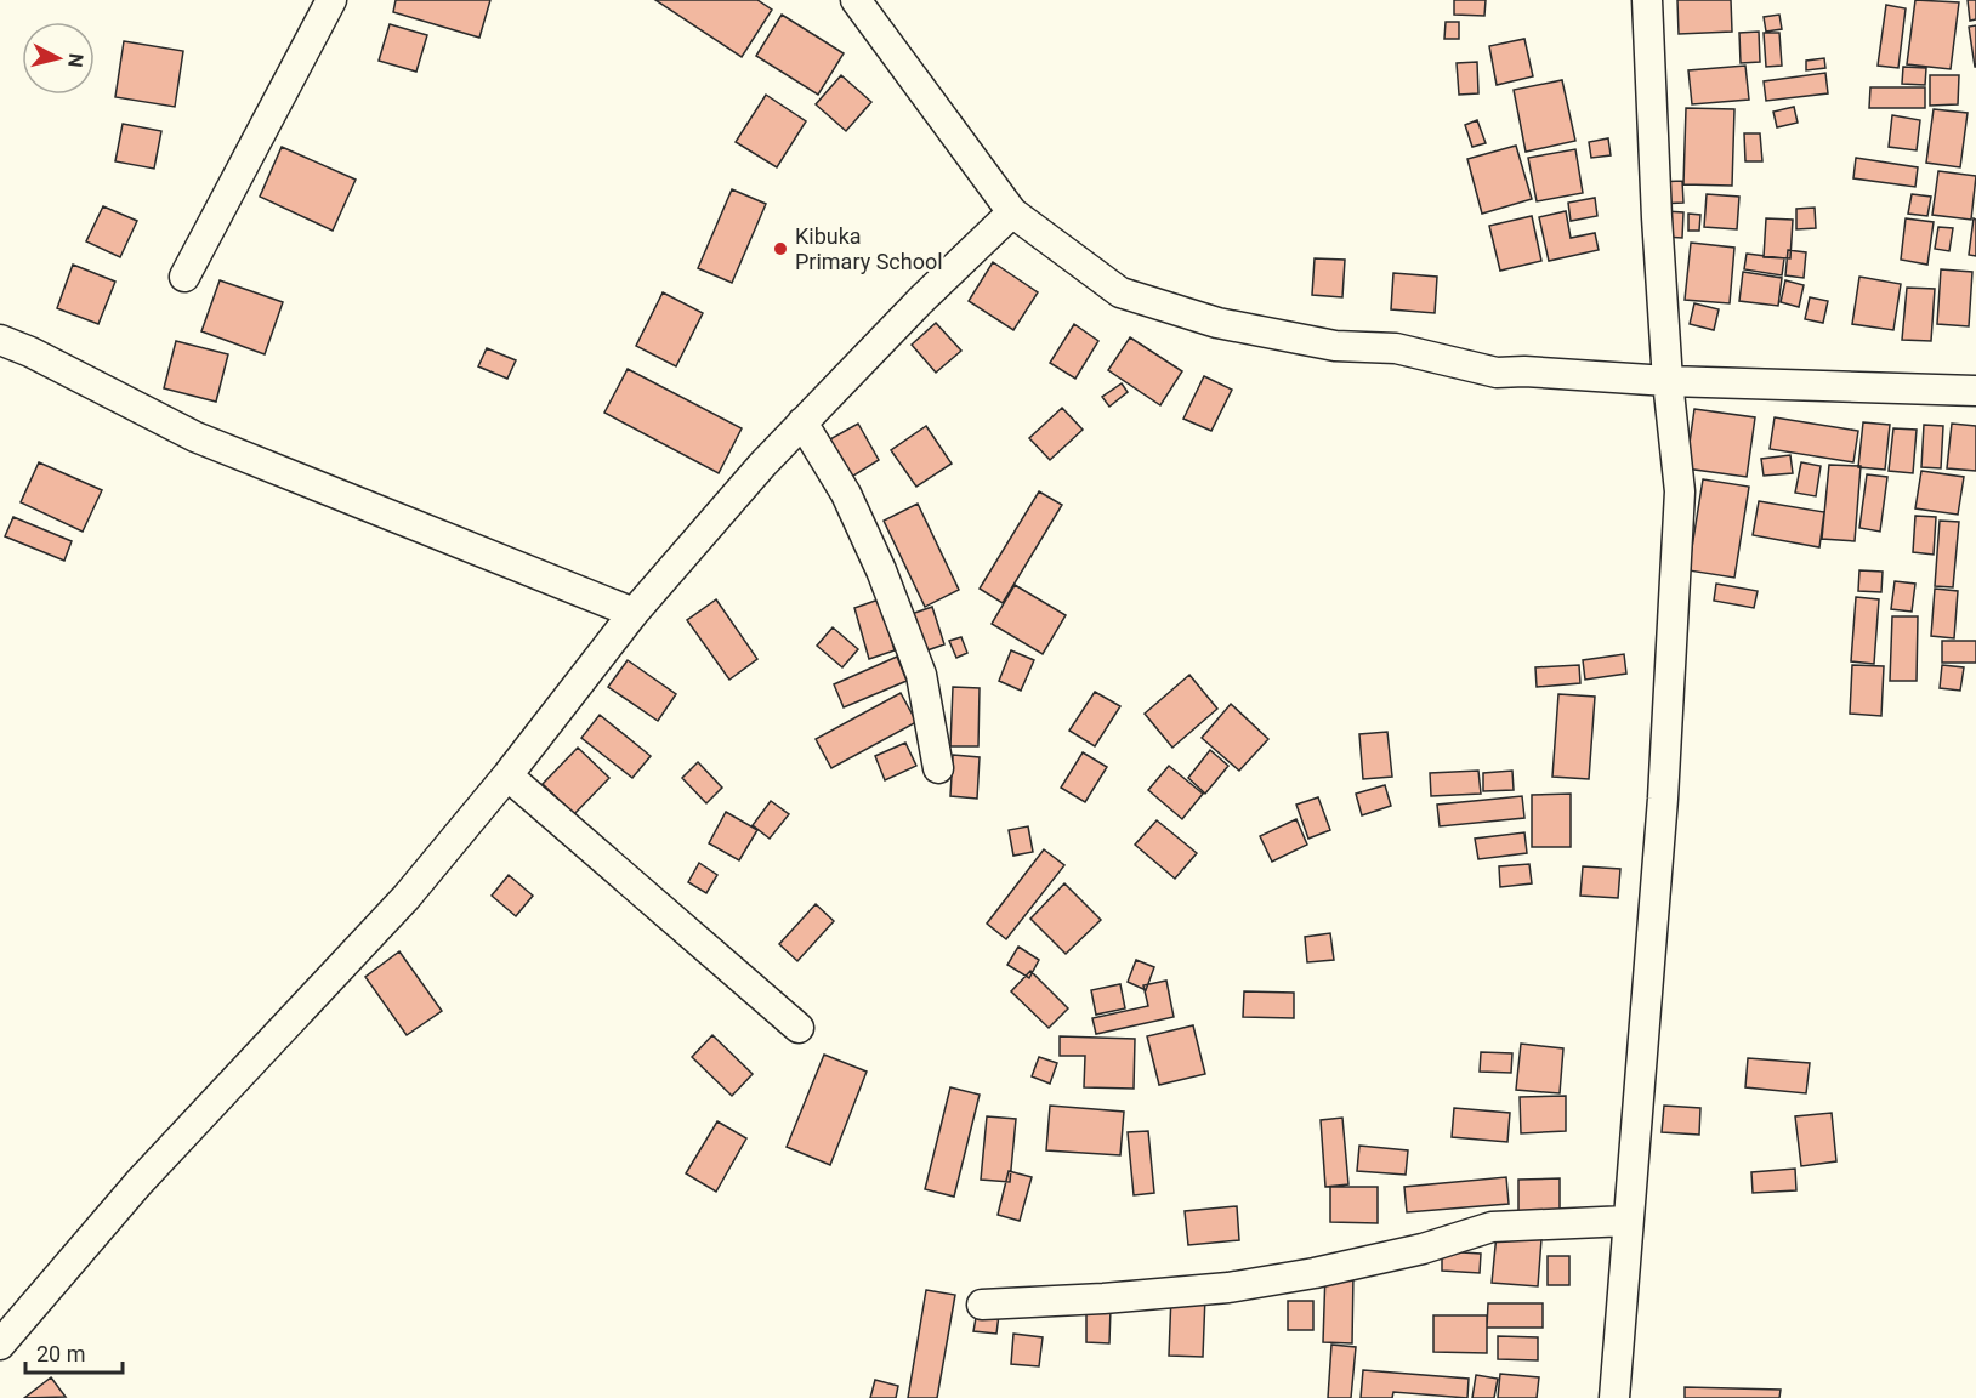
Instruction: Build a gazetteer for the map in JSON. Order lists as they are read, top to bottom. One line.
{"places":["Kibuka Primary School"],"scale_bar":"20 m","north":"right"}
